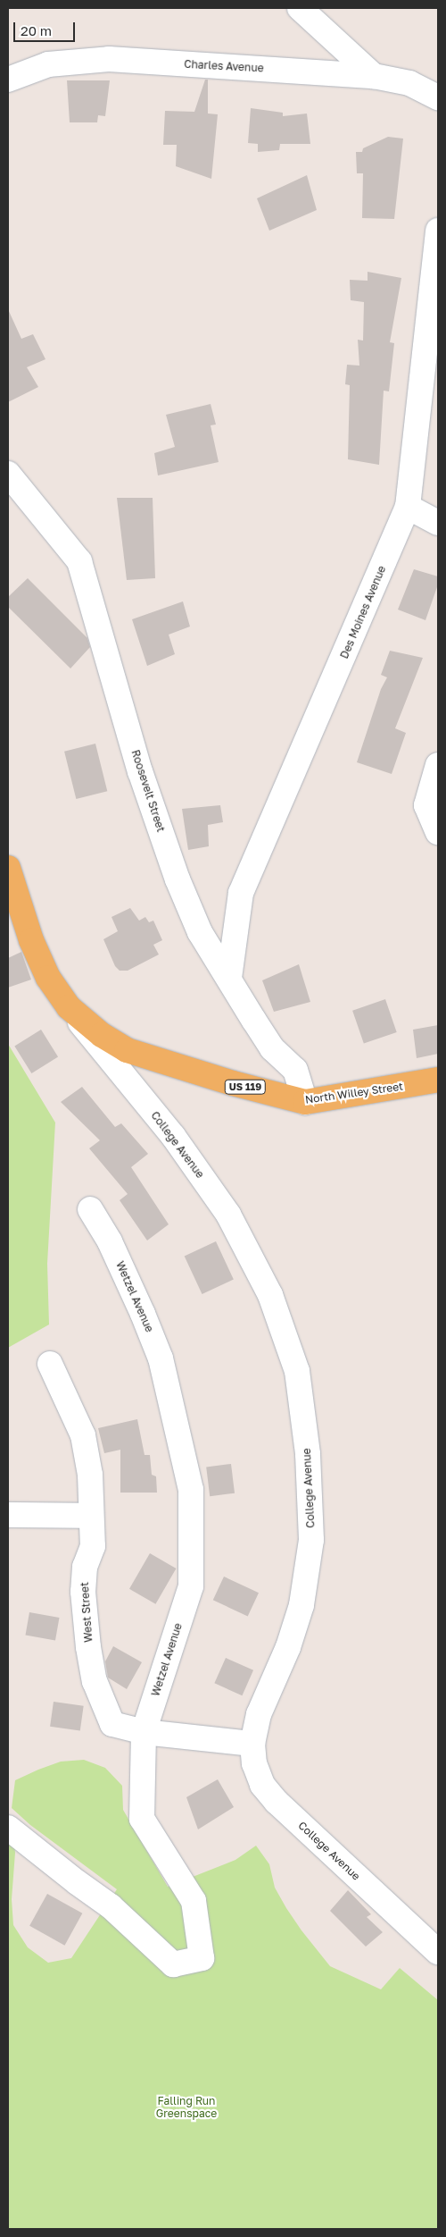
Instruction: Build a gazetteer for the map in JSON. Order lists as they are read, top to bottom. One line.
{"streets":{"main road":["US 119","North Willey Street"],"street":["Charles Avenue","Des Moines Avenue","Roosevelt Street","College Avenue","Wetzel Avenue","West Street"]},"crossings":[["Des Moines Avenue","Roosevelt Street"],["Roosevelt Street","North Willey Street"],["North Willey Street","College Avenue"],["College Avenue","West Street"],["Wetzel Avenue","West Street"]],"parks":["Falling Run Greenspace"],"scale_bar":"20 m"}
